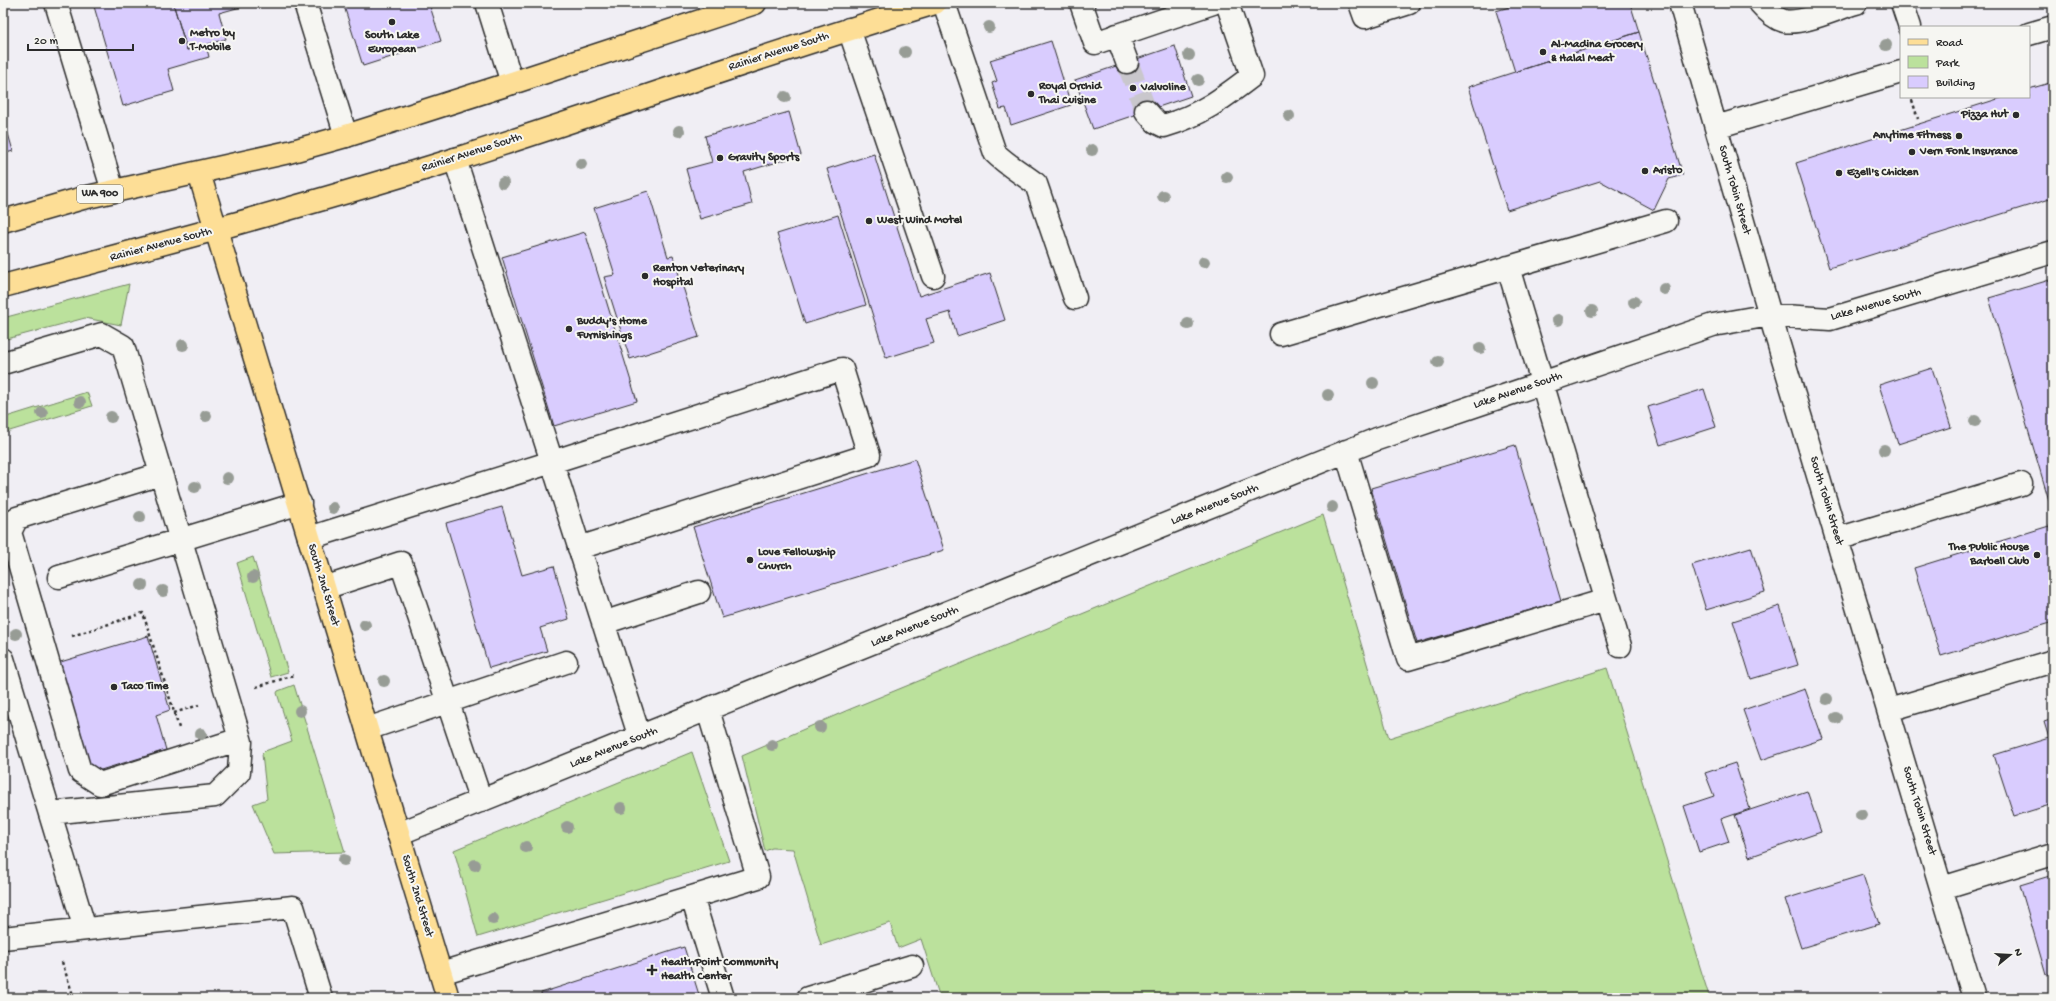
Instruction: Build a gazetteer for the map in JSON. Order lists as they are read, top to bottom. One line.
{"streets":{"main road":["Rainier Avenue South","WA 900","South 2nd Street"],"street":["South Tobin Street","Lake Avenue South"]},"crossings":[["Rainier Avenue South","South 2nd Street"],["South Tobin Street","Lake Avenue South"],["WA 900","South 2nd Street"],["Lake Avenue South","South 2nd Street"]],"places":{"other":["South Lake European","Metro by T-Mobile","Al-Madina Grocery & Halal Meat","Valvoline","Royal Orchid Thai Cuisine","Pizza Hut","Anytime Fitness","Vern Fonk Insurance","Gravity Sports","Aristo","Ezell's Chicken","West Wind Motel","Renton Veterinary Hospital","Buddy's Home Furnishings","The Public House Barbell Club","Love Fellowship Church","Taco Time"],"health":["HealthPoint Community Health Center"]},"legend":["Road","Park","Building"],"scale_bar":"20 m","north":"right"}
